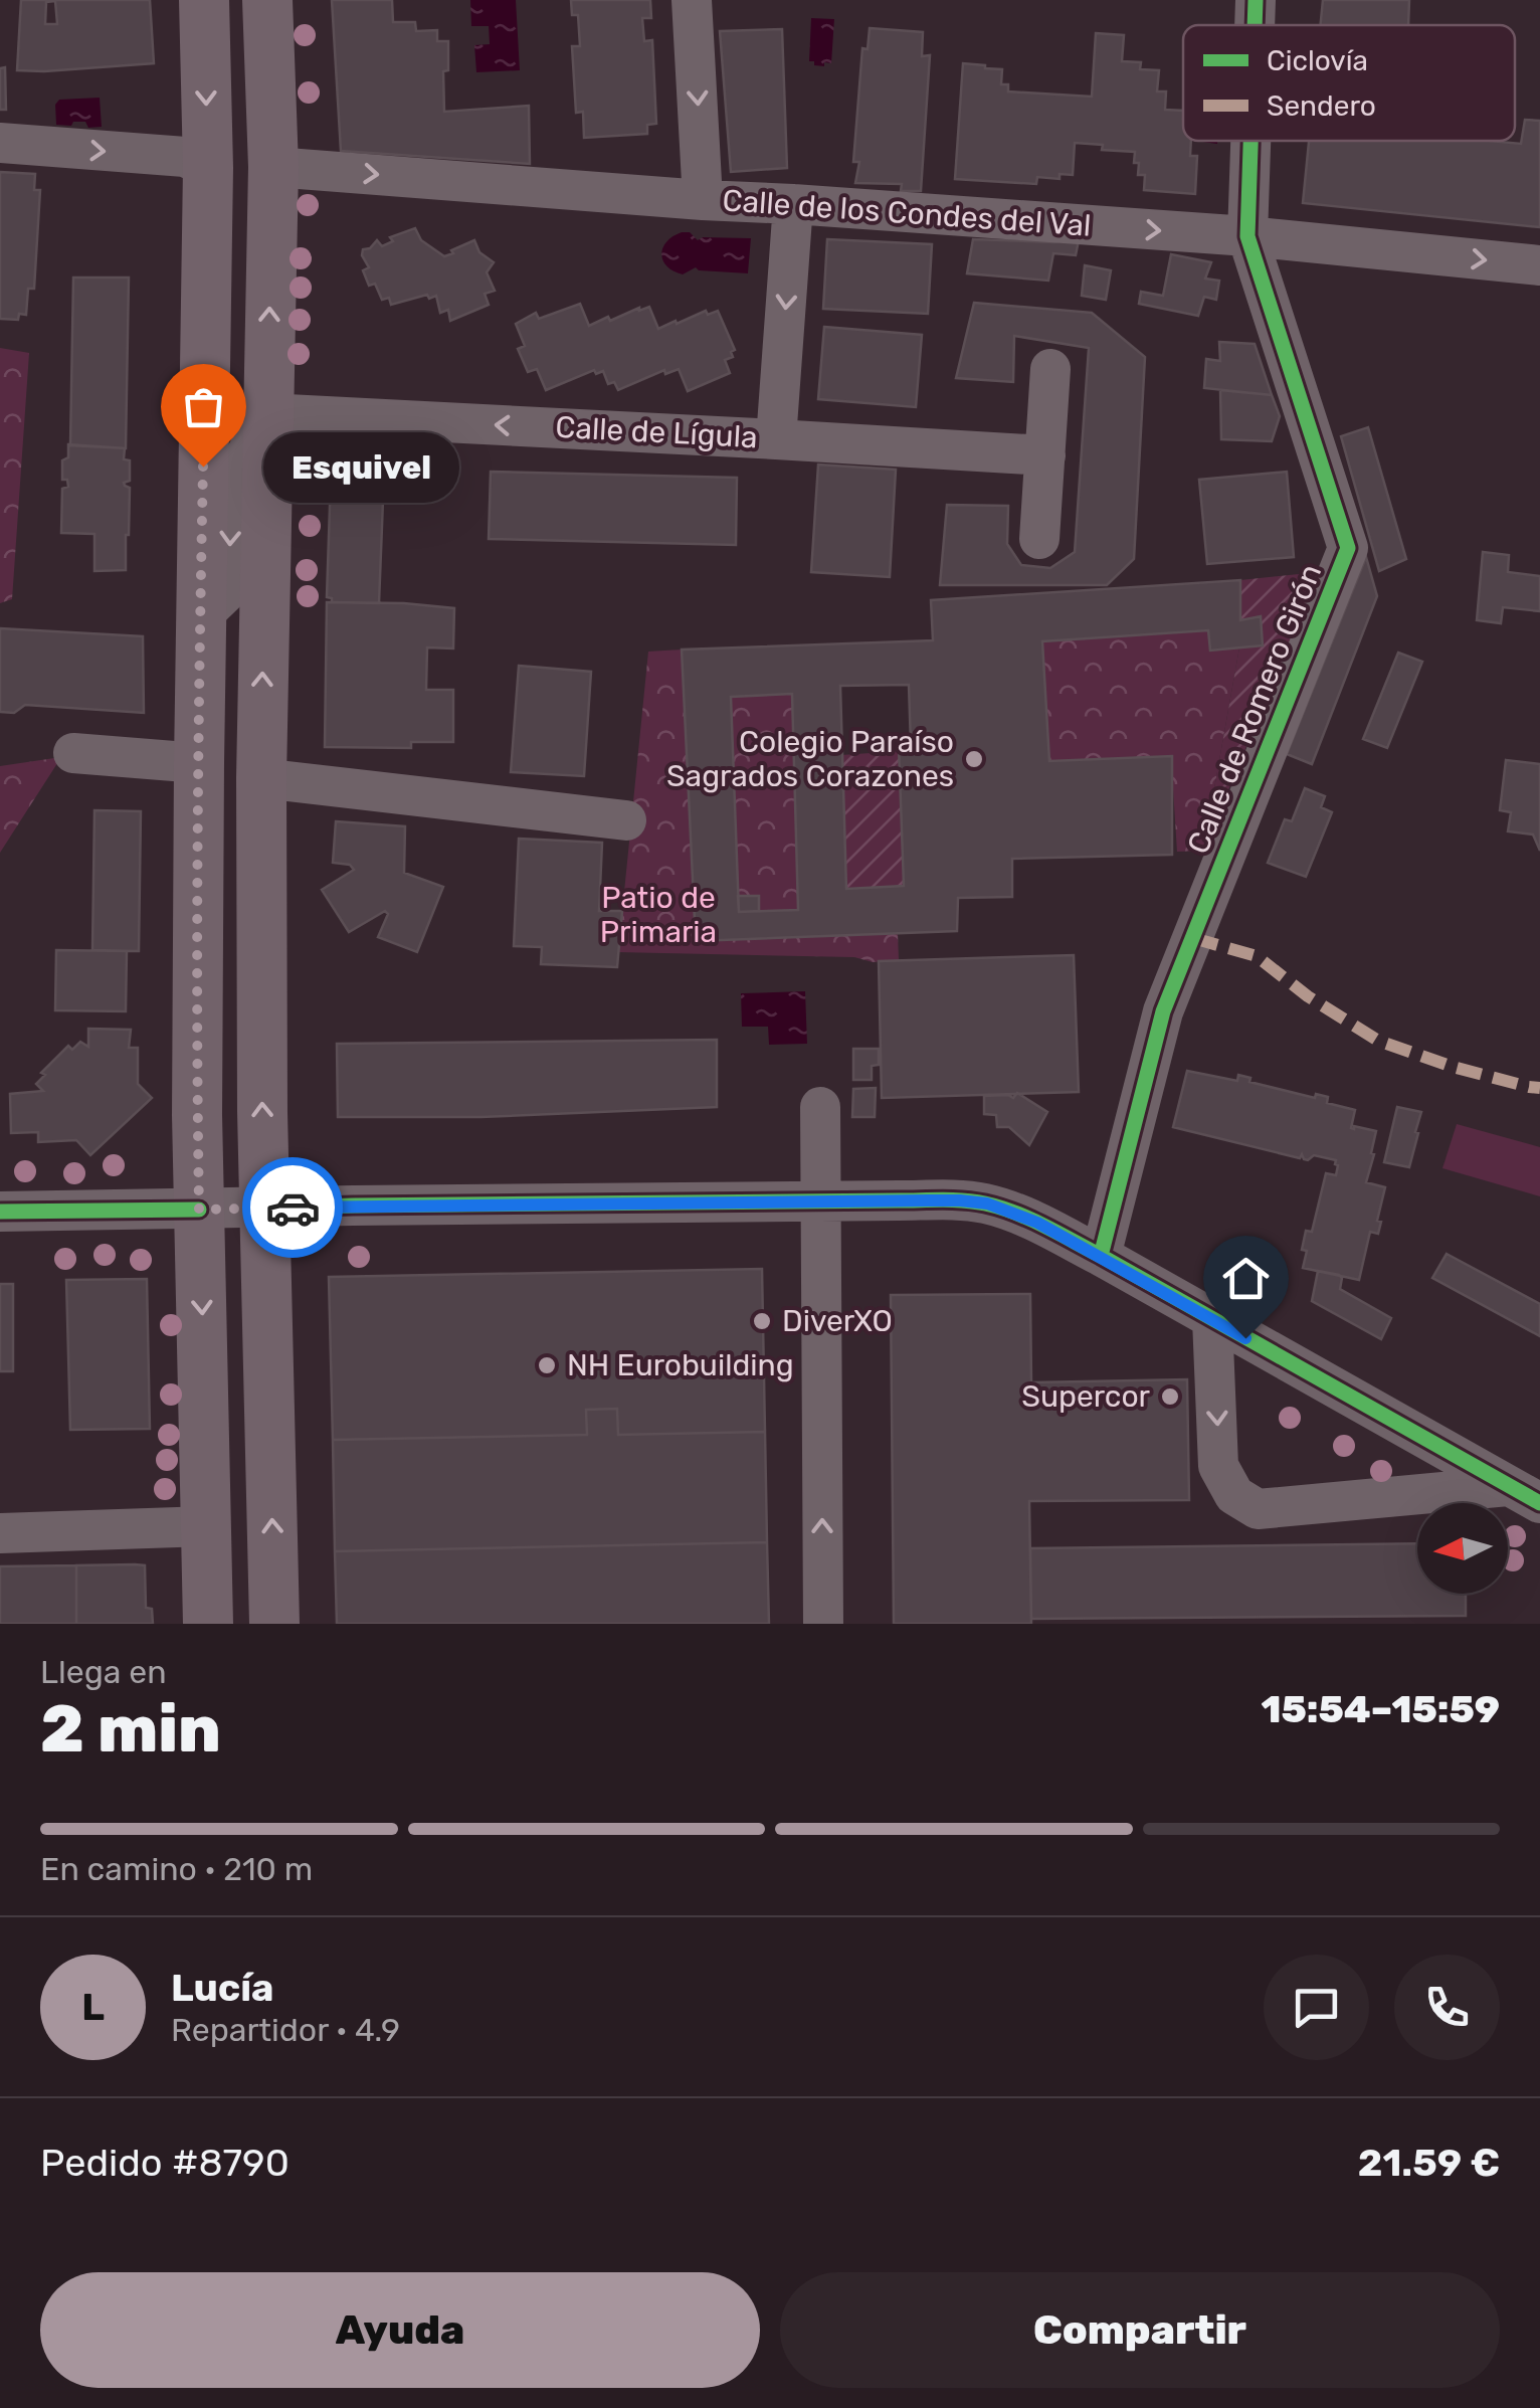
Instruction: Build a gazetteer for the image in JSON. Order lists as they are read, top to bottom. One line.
{"streets":{"street":["Calle de los Condes del Val","Calle de Lígula","Calle de Romero Girón"]},"crossings":[["Calle de los Condes del Val","Calle de Romero Girón"]],"one_way":["Calle de los Condes del Val","Calle de Lígula"],"parks":["Patio de Primaria"],"places":["Esquivel","Colegio Paraíso Sagrados Corazones","DiverXO","NH Eurobuilding","Supercor"],"legend":["Ciclovía","Sendero"],"north":"left","page":{"bubble":"Esquivel","heading":["2 min","Llega en","15:54–15:59"],"panel":["Lucía","Repartidor · 4.9","Pedido #8790","21.59 €"],"bar":"En camino · 210 m","round":"L","buttons":["Ayuda","Compartir"]}}
